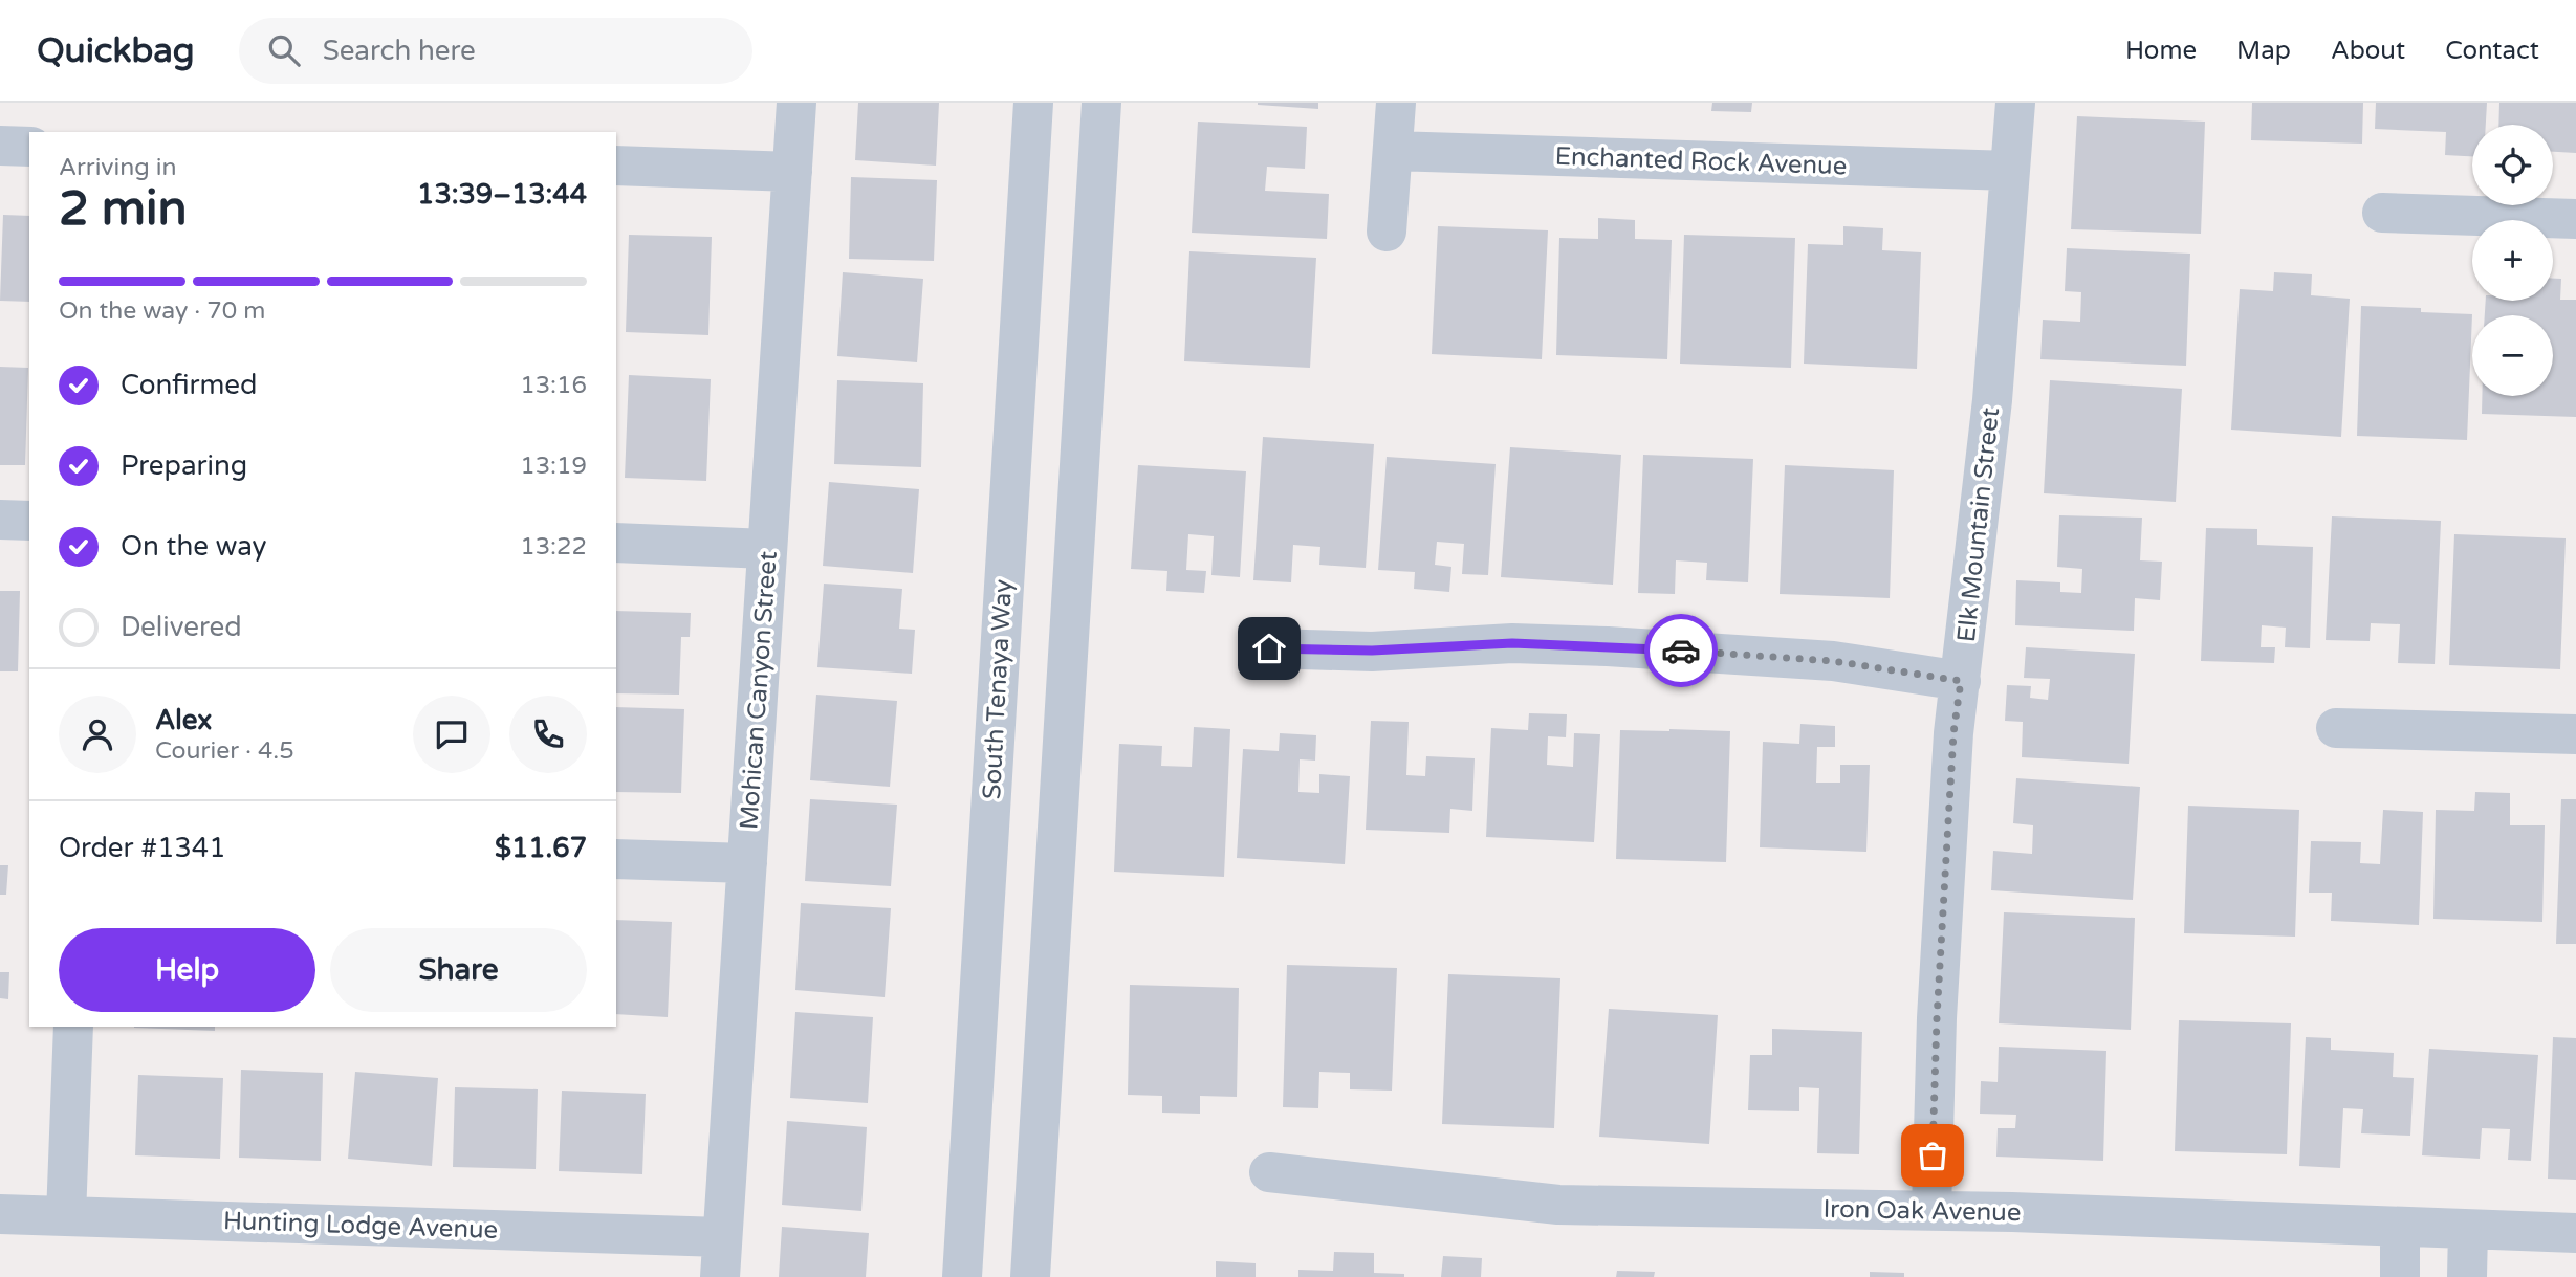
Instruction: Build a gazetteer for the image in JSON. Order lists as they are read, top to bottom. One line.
{"streets":{"street":["Enchanted Rock Avenue","Elk Mountain Street","South Tenaya Way","Mohican Canyon Street","Iron Oak Avenue","Hunting Lodge Avenue"]},"crossings":[["Enchanted Rock Avenue","Elk Mountain Street"],["Elk Mountain Street","Iron Oak Avenue"],["Mohican Canyon Street","Hunting Lodge Avenue"]],"page":{"header":"Quickbag","search":"Search here","nav":["Home","Map","About","Contact"],"map_buttons":["+","−"],"heading":["2 min","Arriving in","13:39–13:44"],"panel":["Alex","Courier · 4.5","Order #1341","$11.67"],"bar":"On the way · 70 m","list":[["Confirmed","13:16"],["Preparing","13:19"],["On the way","13:22"],"Delivered"],"buttons":["Help","Share"]}}
